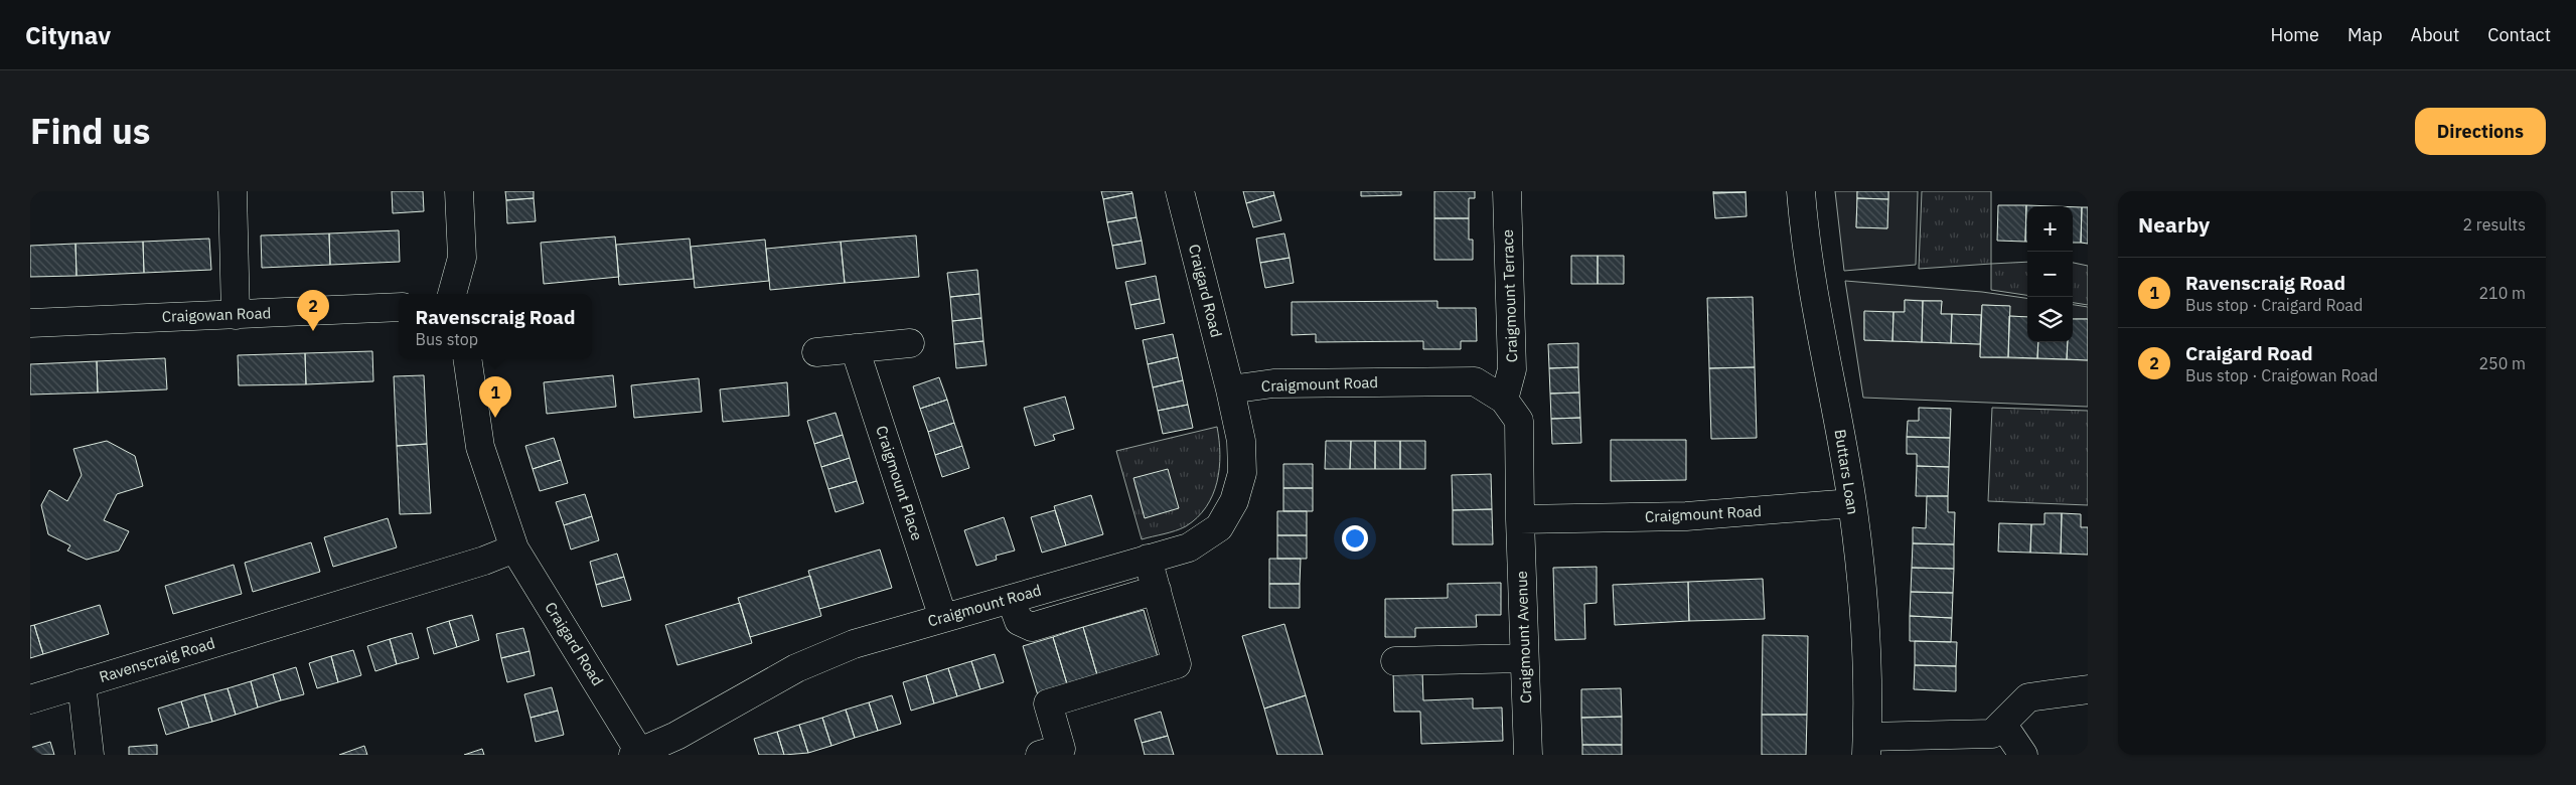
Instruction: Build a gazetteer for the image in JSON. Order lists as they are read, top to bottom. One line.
{"streets":{"street":["Craigard Road","Craigmount Terrace","Craigowan Road","Craigmount Road","Buttars Loan","Craigmount Place","Craigmount Avenue","Ravenscraig Road"]},"crossings":[["Craigard Road","Craigmount Road"],["Craigard Road","Ravenscraig Road"],["Craigmount Terrace","Craigmount Road"],["Craigmount Road","Buttars Loan"],["Craigmount Road","Craigmount Place"],["Craigmount Road","Craigmount Avenue"]],"page":{"header":"Citynav","nav":["Home","Map","About","Contact"],"title":"Find us","buttons":"Directions","heading":["Nearby","2 results"],"map_buttons":["+","−"],"list":[{"mark":"1","name":"Ravenscraig Road","note":"Bus stop · Craigard Road","value":"210 m"},{"mark":"2","name":"Craigard Road","note":"Bus stop · Craigowan Road","value":"250 m"}],"pins":["2","1"],"popup":["Ravenscraig Road","Bus stop"]}}
